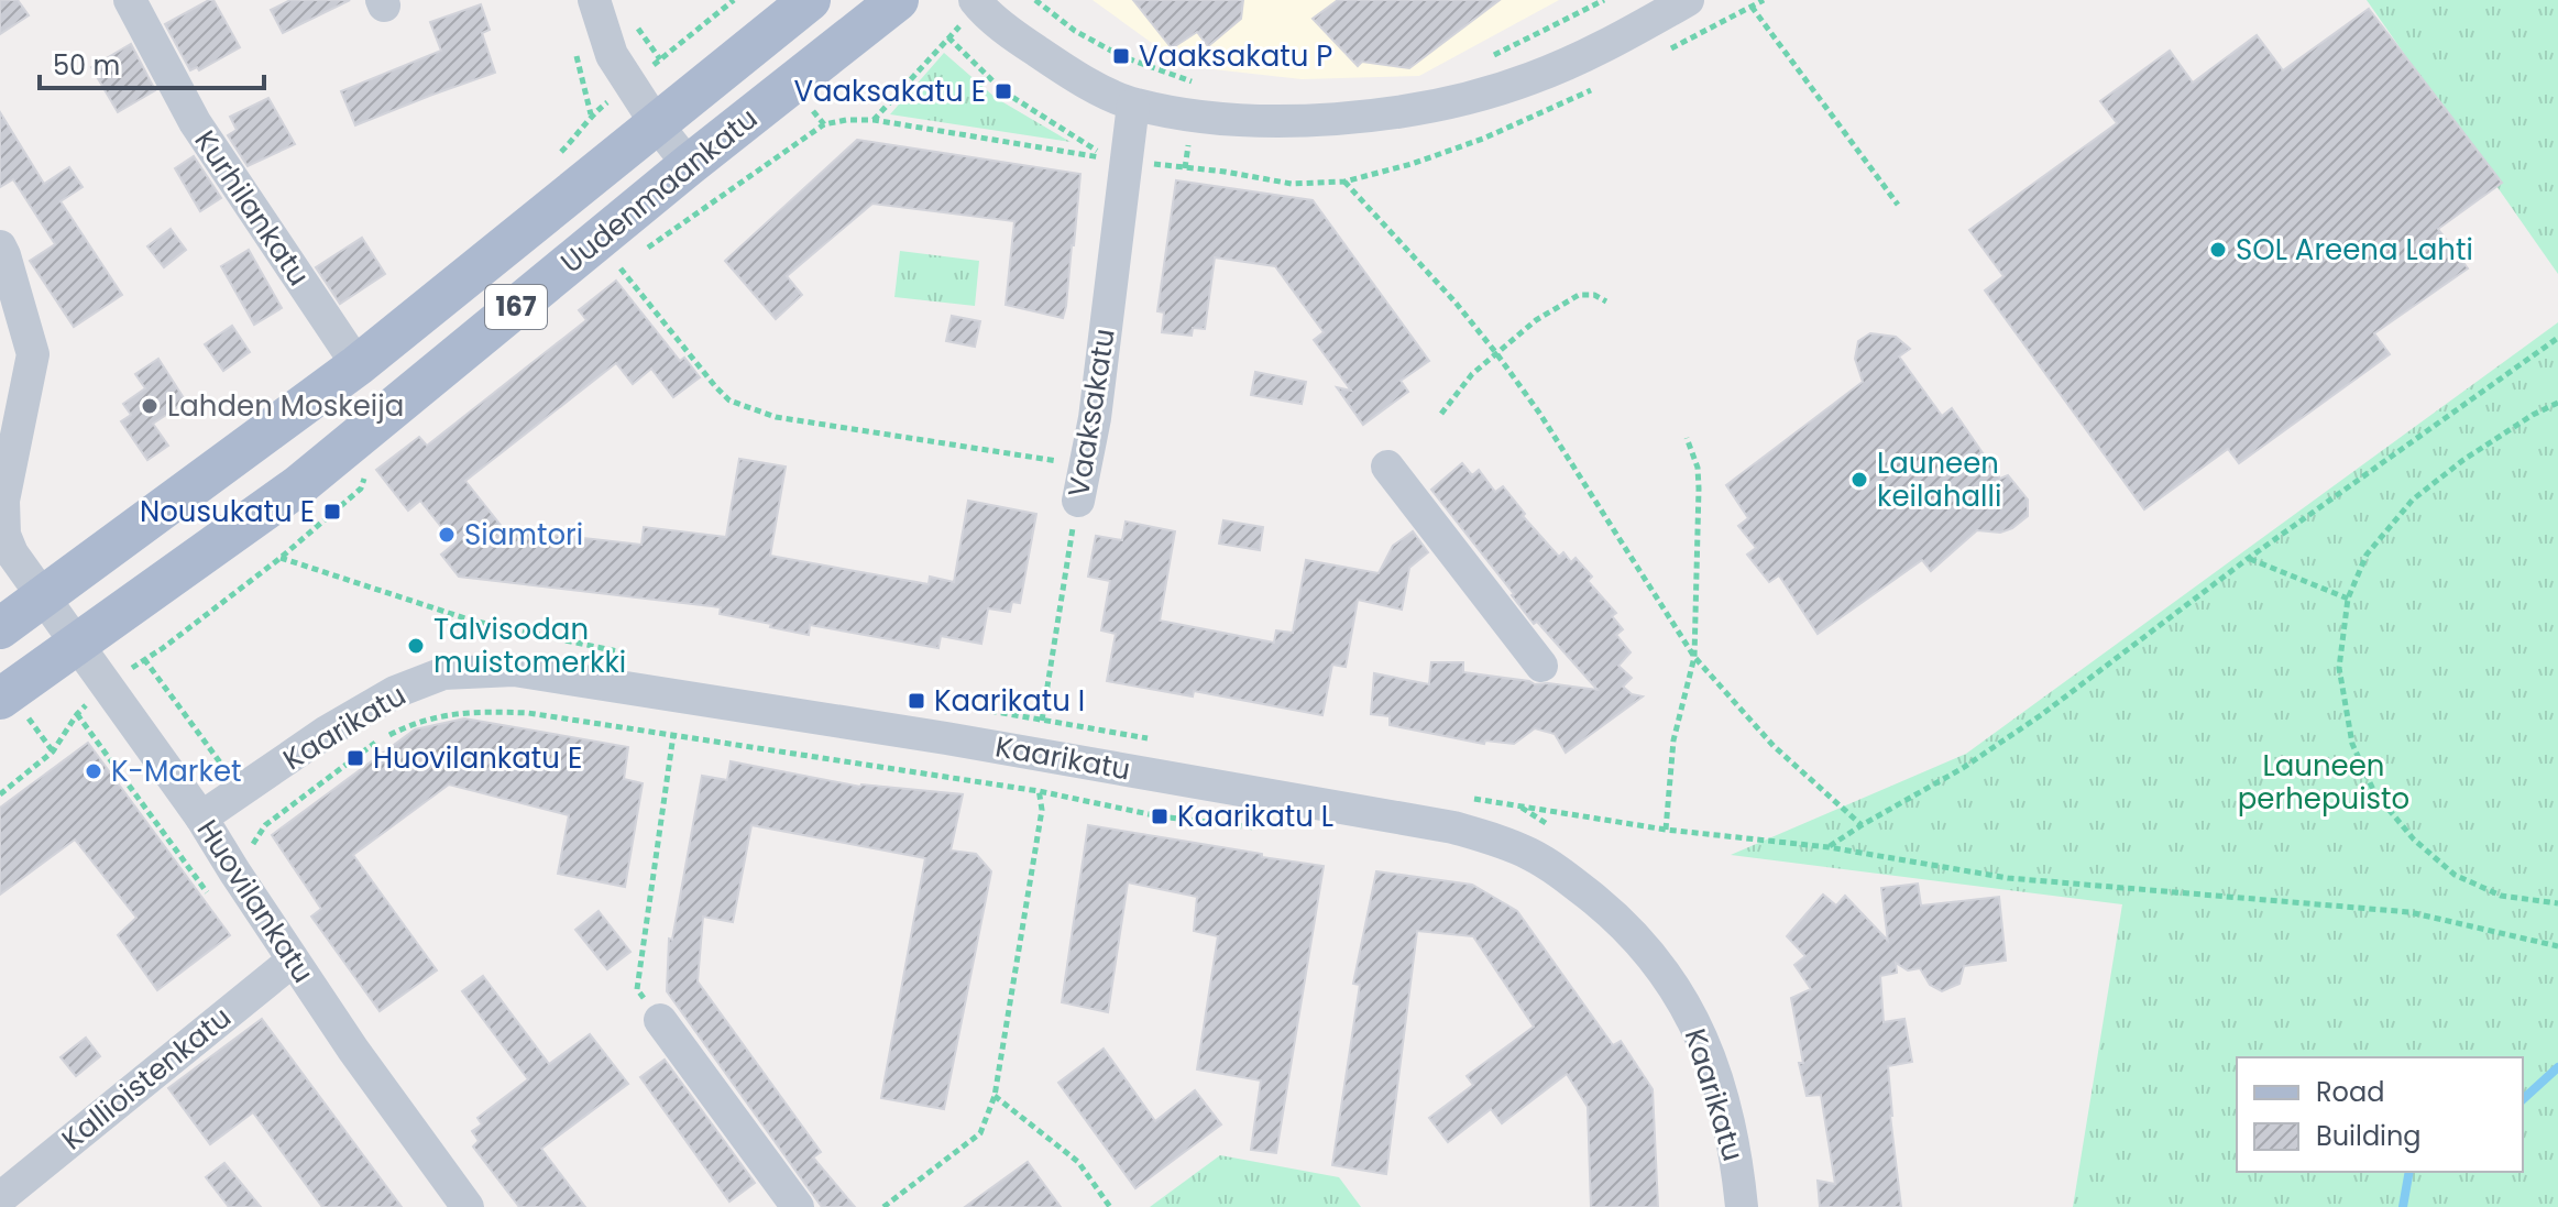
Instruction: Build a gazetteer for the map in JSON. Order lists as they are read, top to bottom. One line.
{"streets":{"main road":["Uudenmaankatu","167"],"street":["Kurhilankatu","Vaaksakatu","Kaarikatu","Huovilankatu","Kallioistenkatu"]},"crossings":[["Uudenmaankatu","Kurhilankatu"],["Uudenmaankatu","Huovilankatu"],["Kaarikatu","Huovilankatu"],["Huovilankatu","Kallioistenkatu"]],"parks":["Launeen perhepuisto"],"places":{"transit":["Vaaksakatu P","Vaaksakatu E","Nousukatu E","Kaarikatu I","Huovilankatu E","Kaarikatu L"],"other":["SOL Areena Lahti","Lahden Moskeija","Launeen keilahalli","Siamtori","Talvisodan muistomerkki","K-Market"]},"legend":["Road","Building"],"scale_bar":"50 m"}
